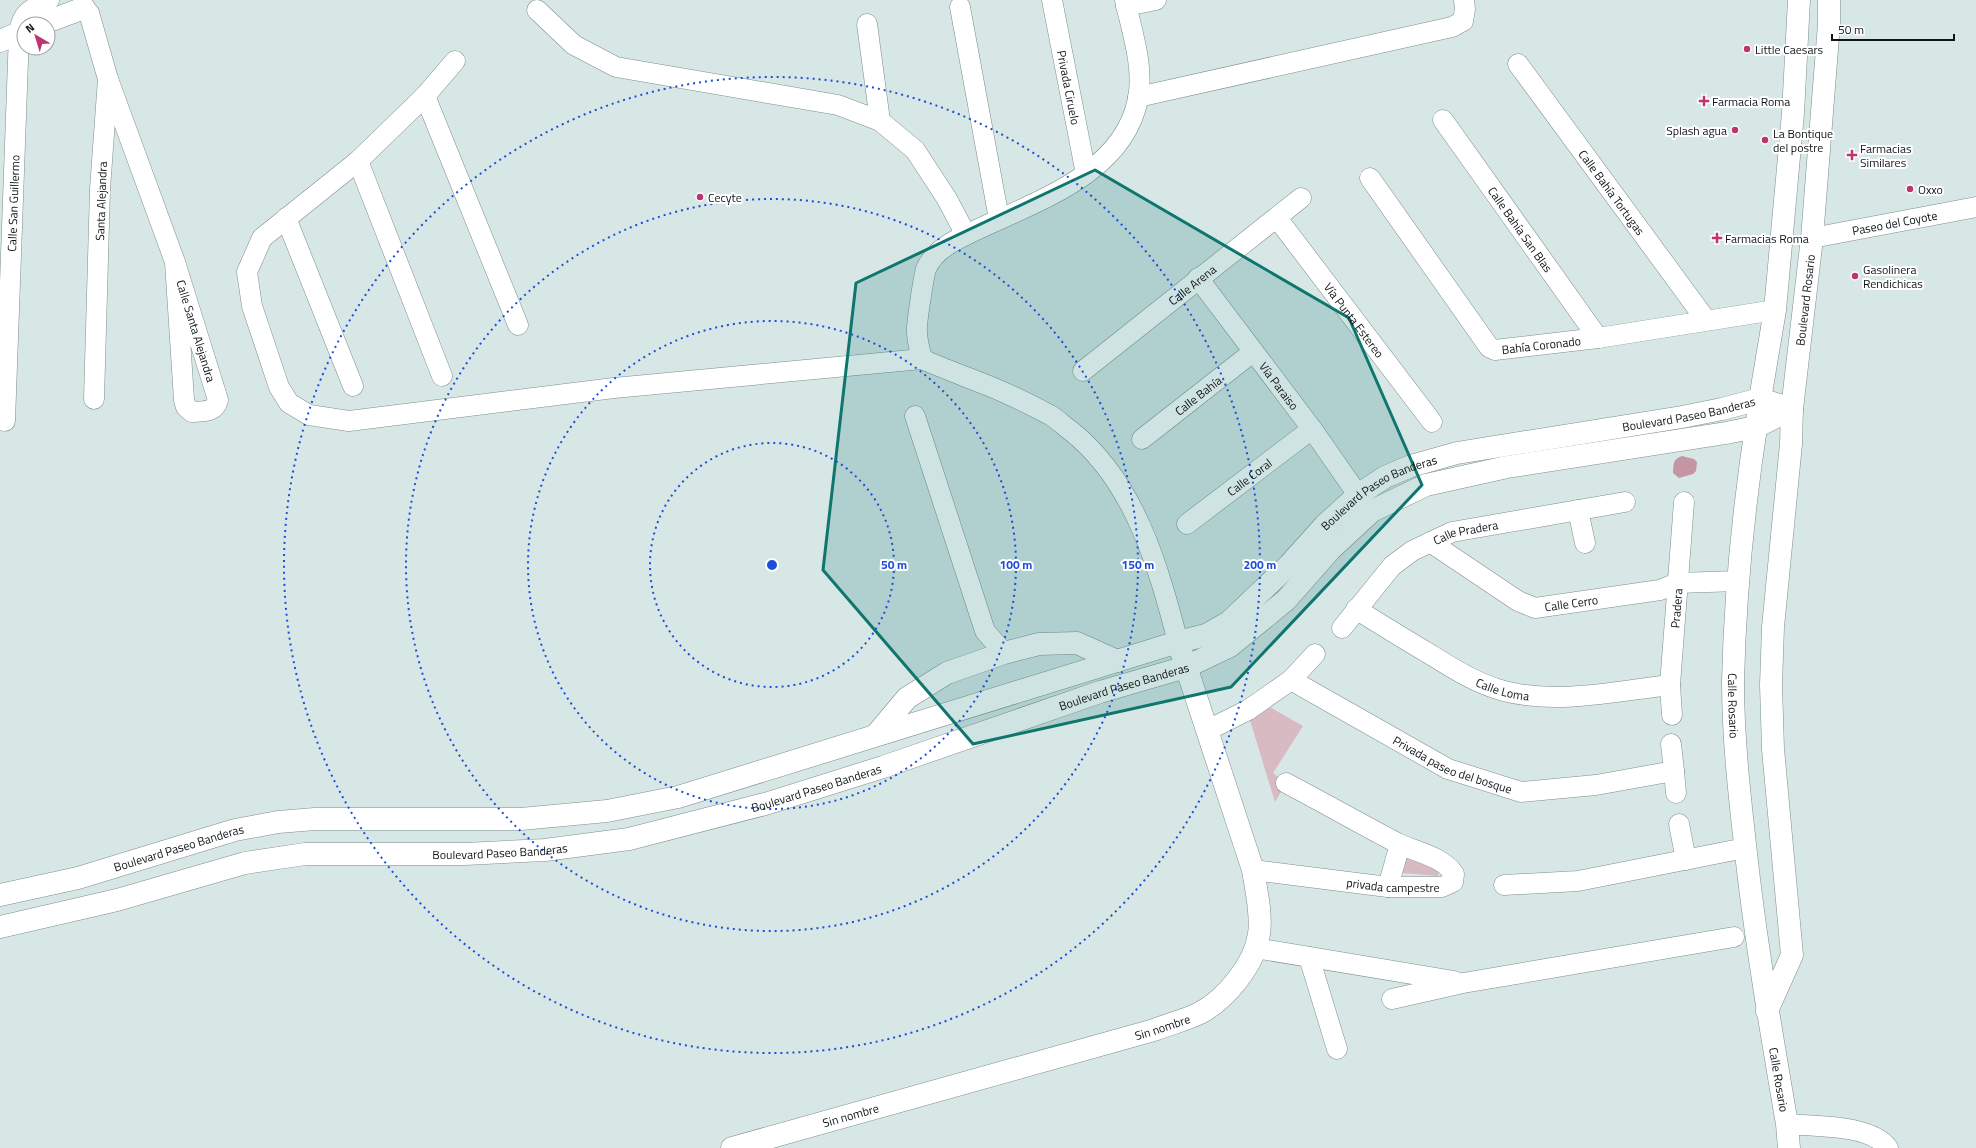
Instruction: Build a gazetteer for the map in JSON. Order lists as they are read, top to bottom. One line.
{"streets":{"main road":["Boulevard Rosario","Boulevard Paseo Banderas","Calle Rosario","Sin nombre"],"street":["Privada Ciruelo","Calle Bahía Tortugas","Santa Alejandra","Calle San Guillermo","Paseo del Coyote","Calle Bahía San Blas","Calle Arena","Vía Punta Estereo","Calle Santa Alejandra","Bahía Coronado","Vía Paraiso","Calle Bahía","Calle Coral","Calle Pradera","Calle Cerro","Pradera","Calle Loma","Privada paseo del bosque","privada campestre"]},"crossings":[["Calle Bahía Tortugas","Bahía Coronado"],["Paseo del Coyote","Boulevard Rosario"],["Calle Bahía San Blas","Bahía Coronado"],["Calle Arena","Vía Punta Estereo"],["Calle Arena","Vía Paraiso"],["Boulevard Rosario","Boulevard Paseo Banderas"],["Vía Paraiso","Calle Bahía"],["Vía Paraiso","Boulevard Paseo Banderas"],["Vía Paraiso","Calle Coral"],["Boulevard Paseo Banderas","Calle Rosario"],["Boulevard Paseo Banderas","Sin nombre"],["Calle Pradera","Calle Cerro"],["Calle Pradera","Calle Loma"],["Calle Cerro","Pradera"],["Calle Cerro","Calle Rosario"],["Pradera","Calle Loma"],["privada campestre","Sin nombre"]],"places":{"other":["Little Caesars","Splash agua","La Bontique del postre","Oxxo","Cecyte","Gasolinera Rendichicas"],"health":["Farmacia Roma","Farmacias Similares","Farmacias Roma"]},"scale_bar":"50 m","north":"top left","rings":["50 m","100 m","150 m","200 m"]}
